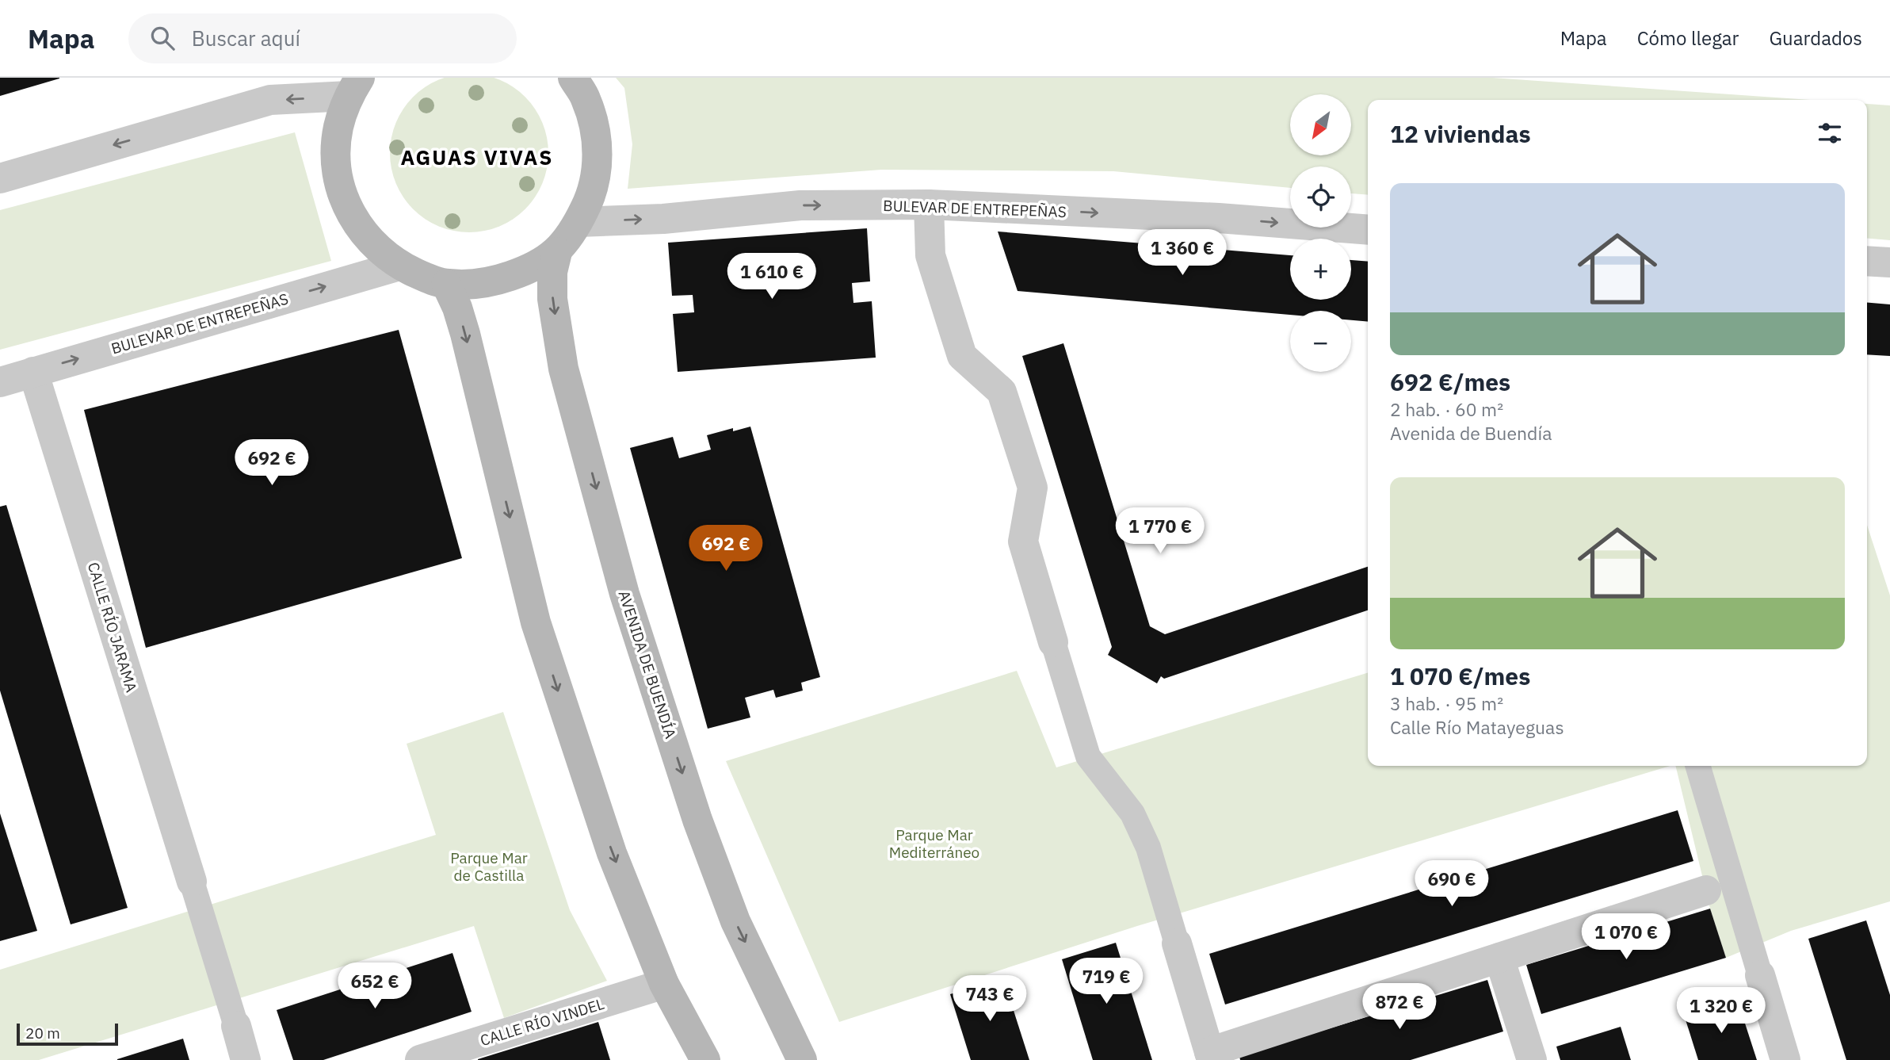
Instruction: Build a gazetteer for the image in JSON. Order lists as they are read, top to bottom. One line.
{"streets":{"main road":["AVENIDA DE BUENDÍA"],"street":["BULEVAR DE ENTREPEÑAS","CALLE RÍO JARAMA","CALLE RÍO VINDEL"]},"crossings":[["BULEVAR DE ENTREPEÑAS","CALLE RÍO JARAMA"]],"districts":["AGUAS VIVAS"],"parks":["Parque Mar Mediterráneo","Parque Mar de Castilla"],"scale_bar":"20 m","north":"bottom left","page":{"header":"Mapa","search":"Buscar aquí","nav":["Mapa","Cómo llegar","Guardados"],"map_buttons":["+","−"],"heading":"12 viviendas","list":[{"name":"692 €/mes","note":"2 hab. · 60 m² · Avenida de Buendía"},{"name":"1 070 €/mes","note":"3 hab. · 95 m² · Calle Río Matayeguas"}],"price":["1 360 €","1 610 €","692 €","1 770 €","692 €","690 €","1 070 €","719 €","652 €","743 €","872 €","1 320 €"],"scale":"20 m"}}
